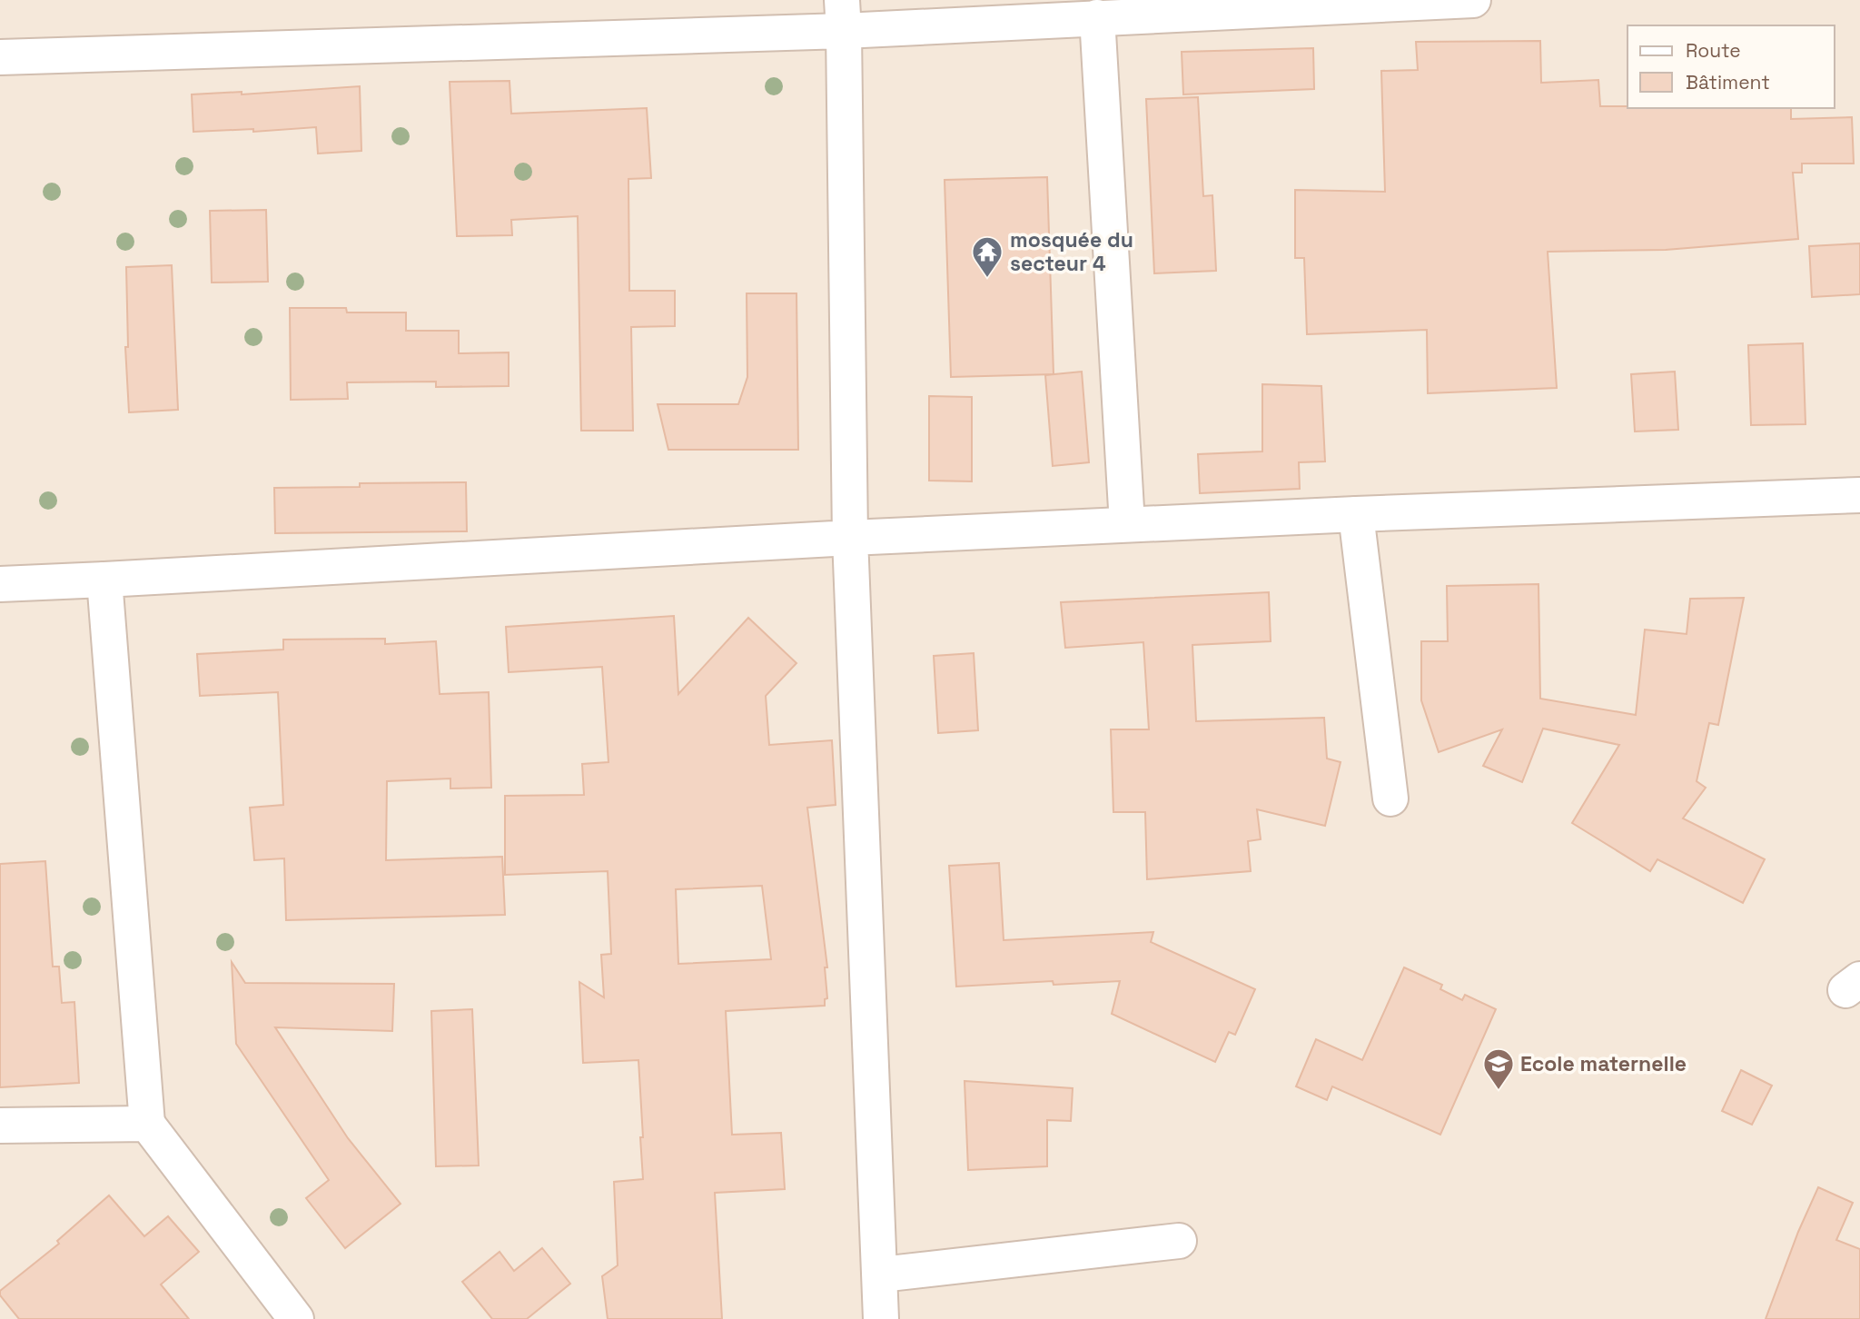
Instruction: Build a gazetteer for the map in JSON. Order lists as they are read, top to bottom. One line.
{"places":{"temple":["mosquée du secteur 4"],"school or university":["Ecole maternelle"]},"legend":["Route","Bâtiment"]}
